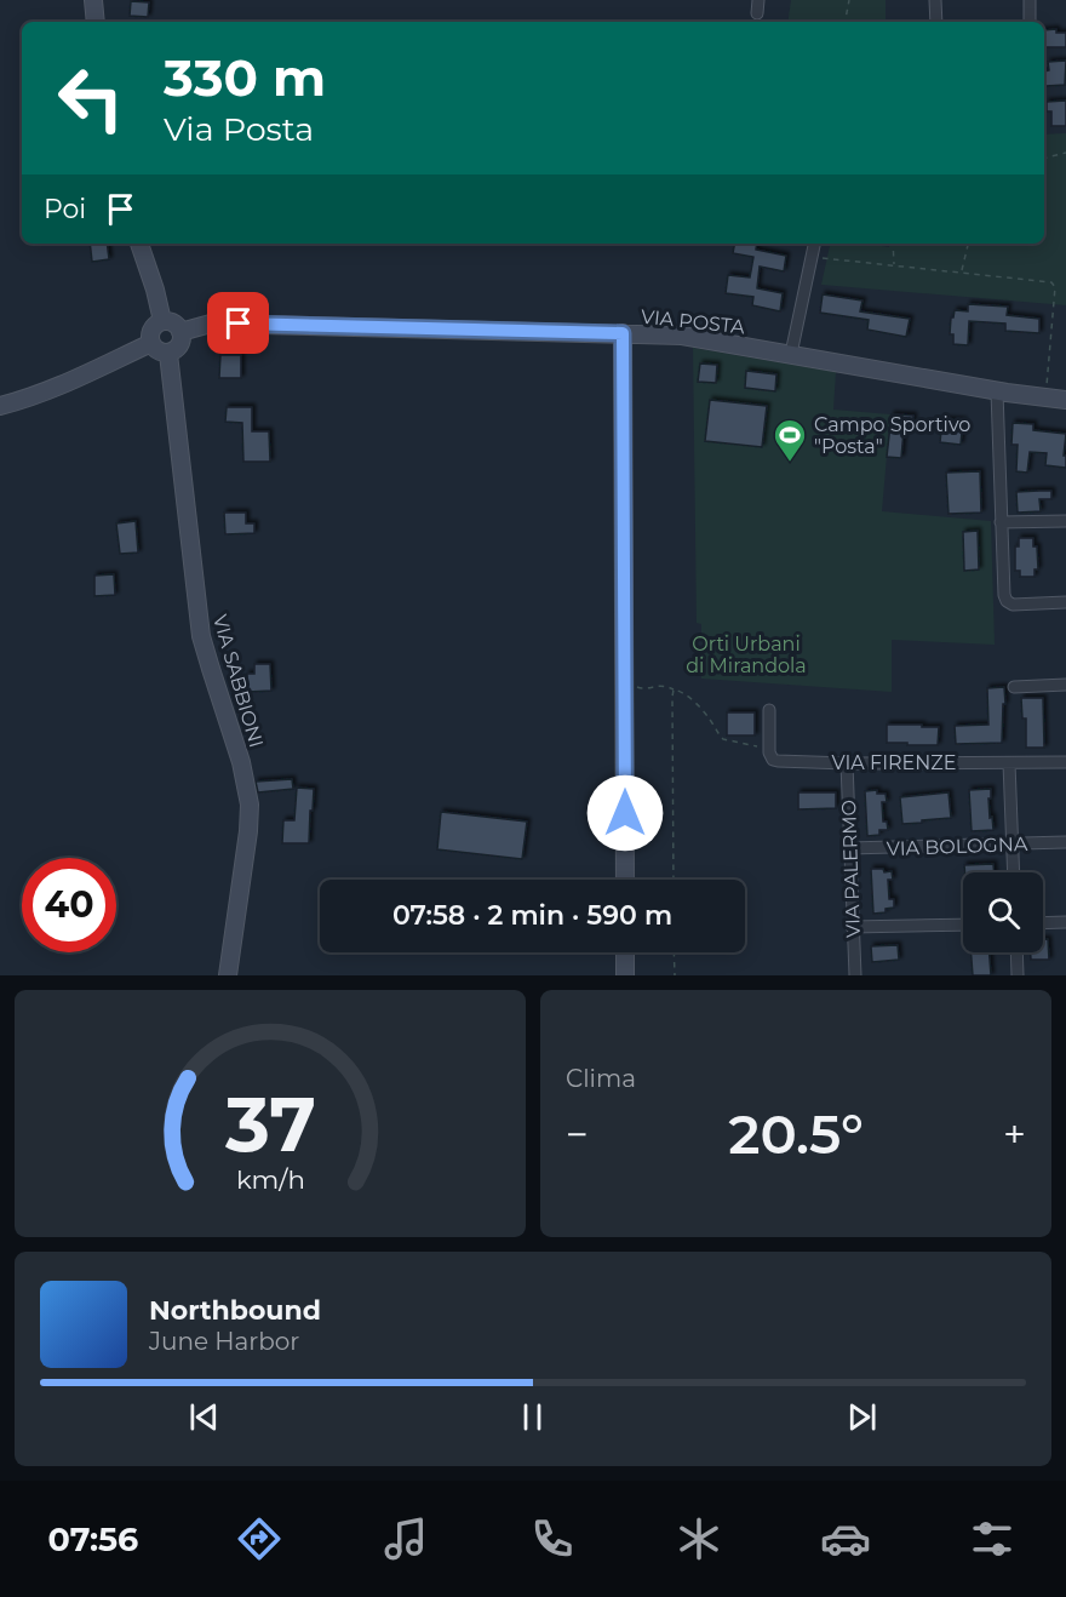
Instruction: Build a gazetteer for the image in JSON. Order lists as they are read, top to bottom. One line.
{"streets":{"street":["VIA POSTA","VIA SABBIONI","VIA FIRENZE","VIA BOLOGNA","VIA PALERMO"]},"crossings":[["VIA POSTA","VIA SABBIONI"],["VIA FIRENZE","VIA PALERMO"],["VIA BOLOGNA","VIA PALERMO"]],"parks":["Orti Urbani di Mirandola"],"places":{"sports":["Campo Sportivo \"Posta\""]},"page":{"turn":["330 m","Via Posta"],"then":"Poi","limit":"40","trip":"07:58 · 2 min · 590 m","tile":"Clima","heat":["−","20.5°","+"],"song":["Northbound","June Harbor"],"tabs":"07:56","gauge":["37","km/h"]}}
